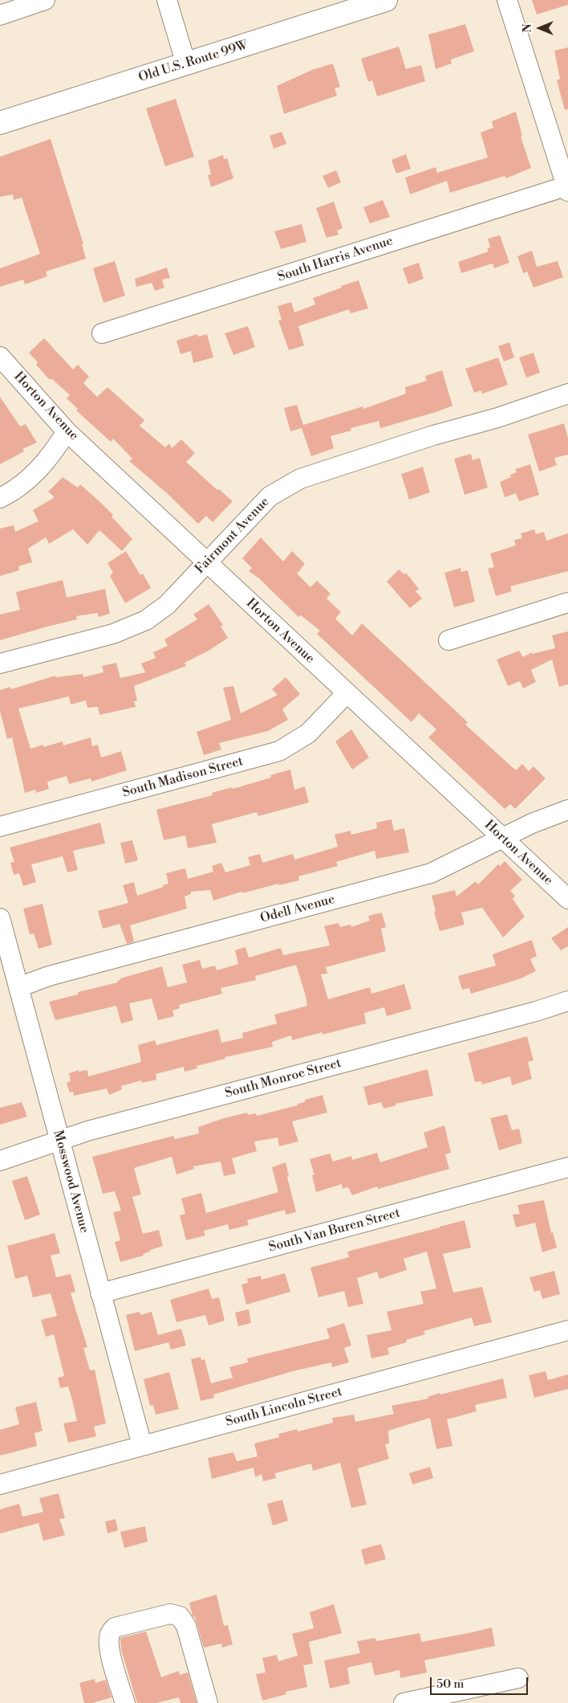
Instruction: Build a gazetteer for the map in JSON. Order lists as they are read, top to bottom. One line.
{"streets":{"main road":["Old U.S. Route 99W"],"street":["South Harris Avenue","Horton Avenue","Fairmont Avenue","South Madison Street","Odell Avenue","South Monroe Street","Mosswood Avenue","South Van Buren Street","South Lincoln Street"]},"crossings":[["Horton Avenue","Fairmont Avenue"],["Horton Avenue","South Madison Street"],["Horton Avenue","Odell Avenue"],["Odell Avenue","Mosswood Avenue"],["South Monroe Street","Mosswood Avenue"],["Mosswood Avenue","South Van Buren Street"],["Mosswood Avenue","South Lincoln Street"]],"scale_bar":"50 m","north":"left"}
